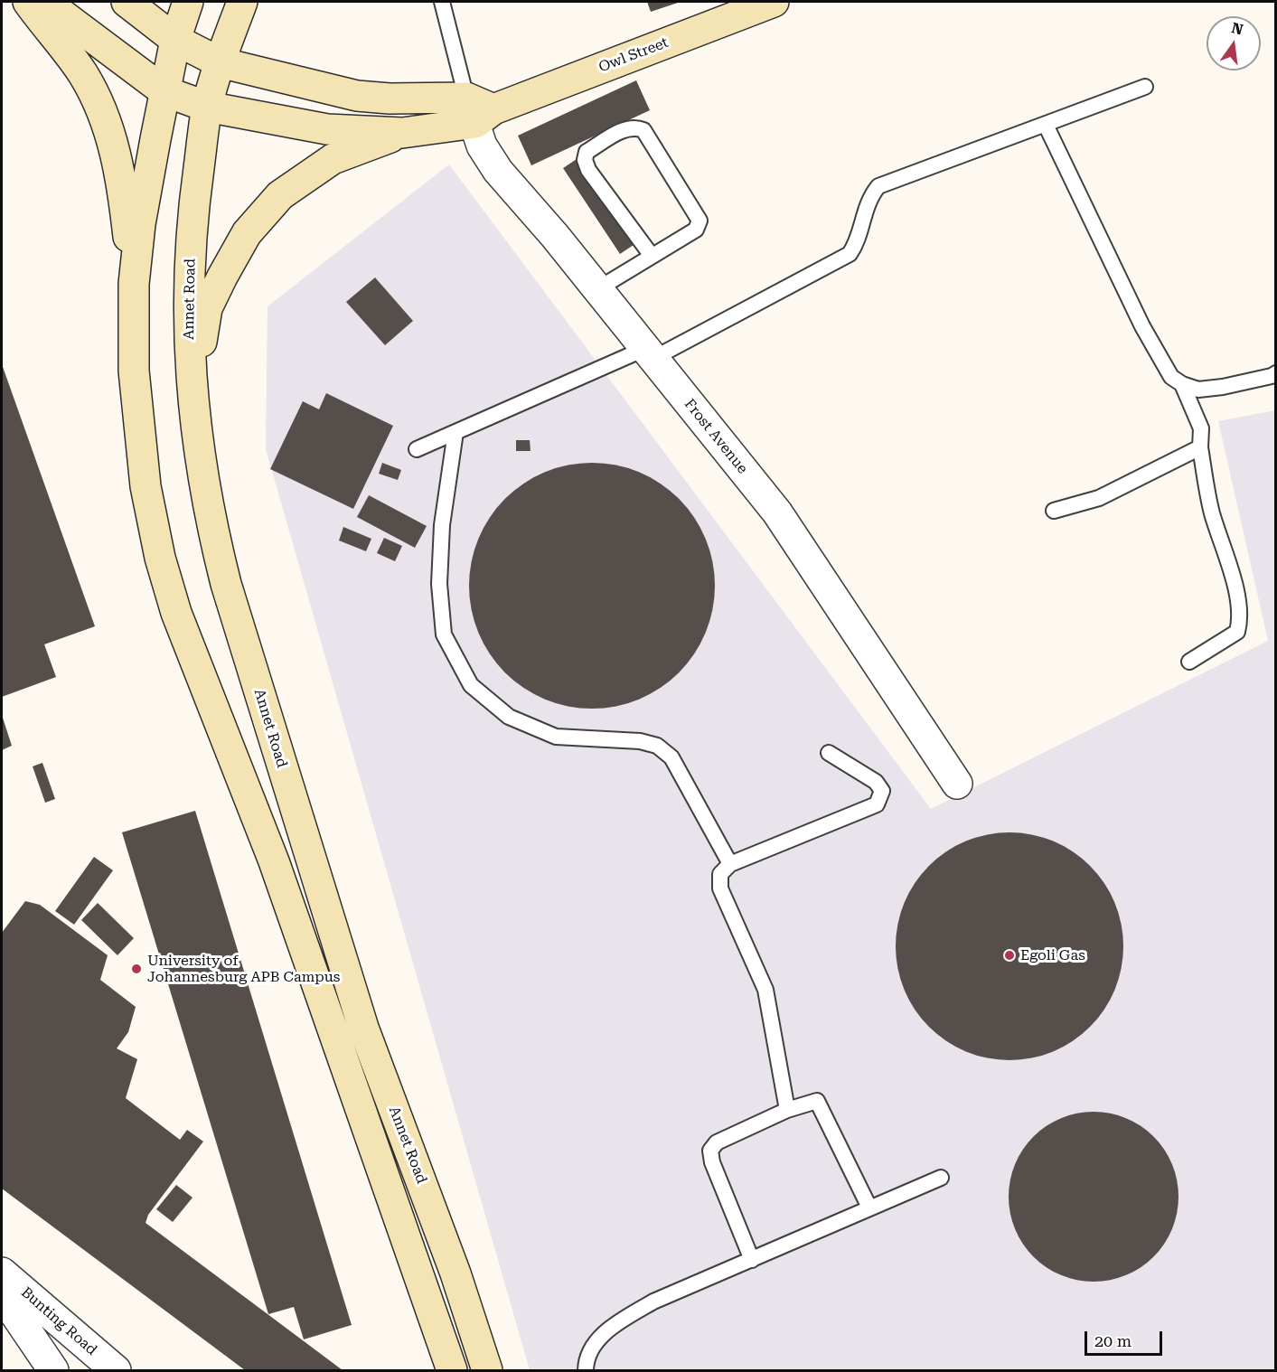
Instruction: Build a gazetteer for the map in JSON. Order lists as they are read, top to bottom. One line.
{"streets":{"main road":["Owl Street","Annet Road"],"street":["Frost Avenue","Bunting Road"]},"crossings":[["Owl Street","Annet Road"],["Owl Street","Frost Avenue"]],"places":["Egoli Gas","University of Johannesburg APB Campus"],"scale_bar":"20 m","north":"top"}
